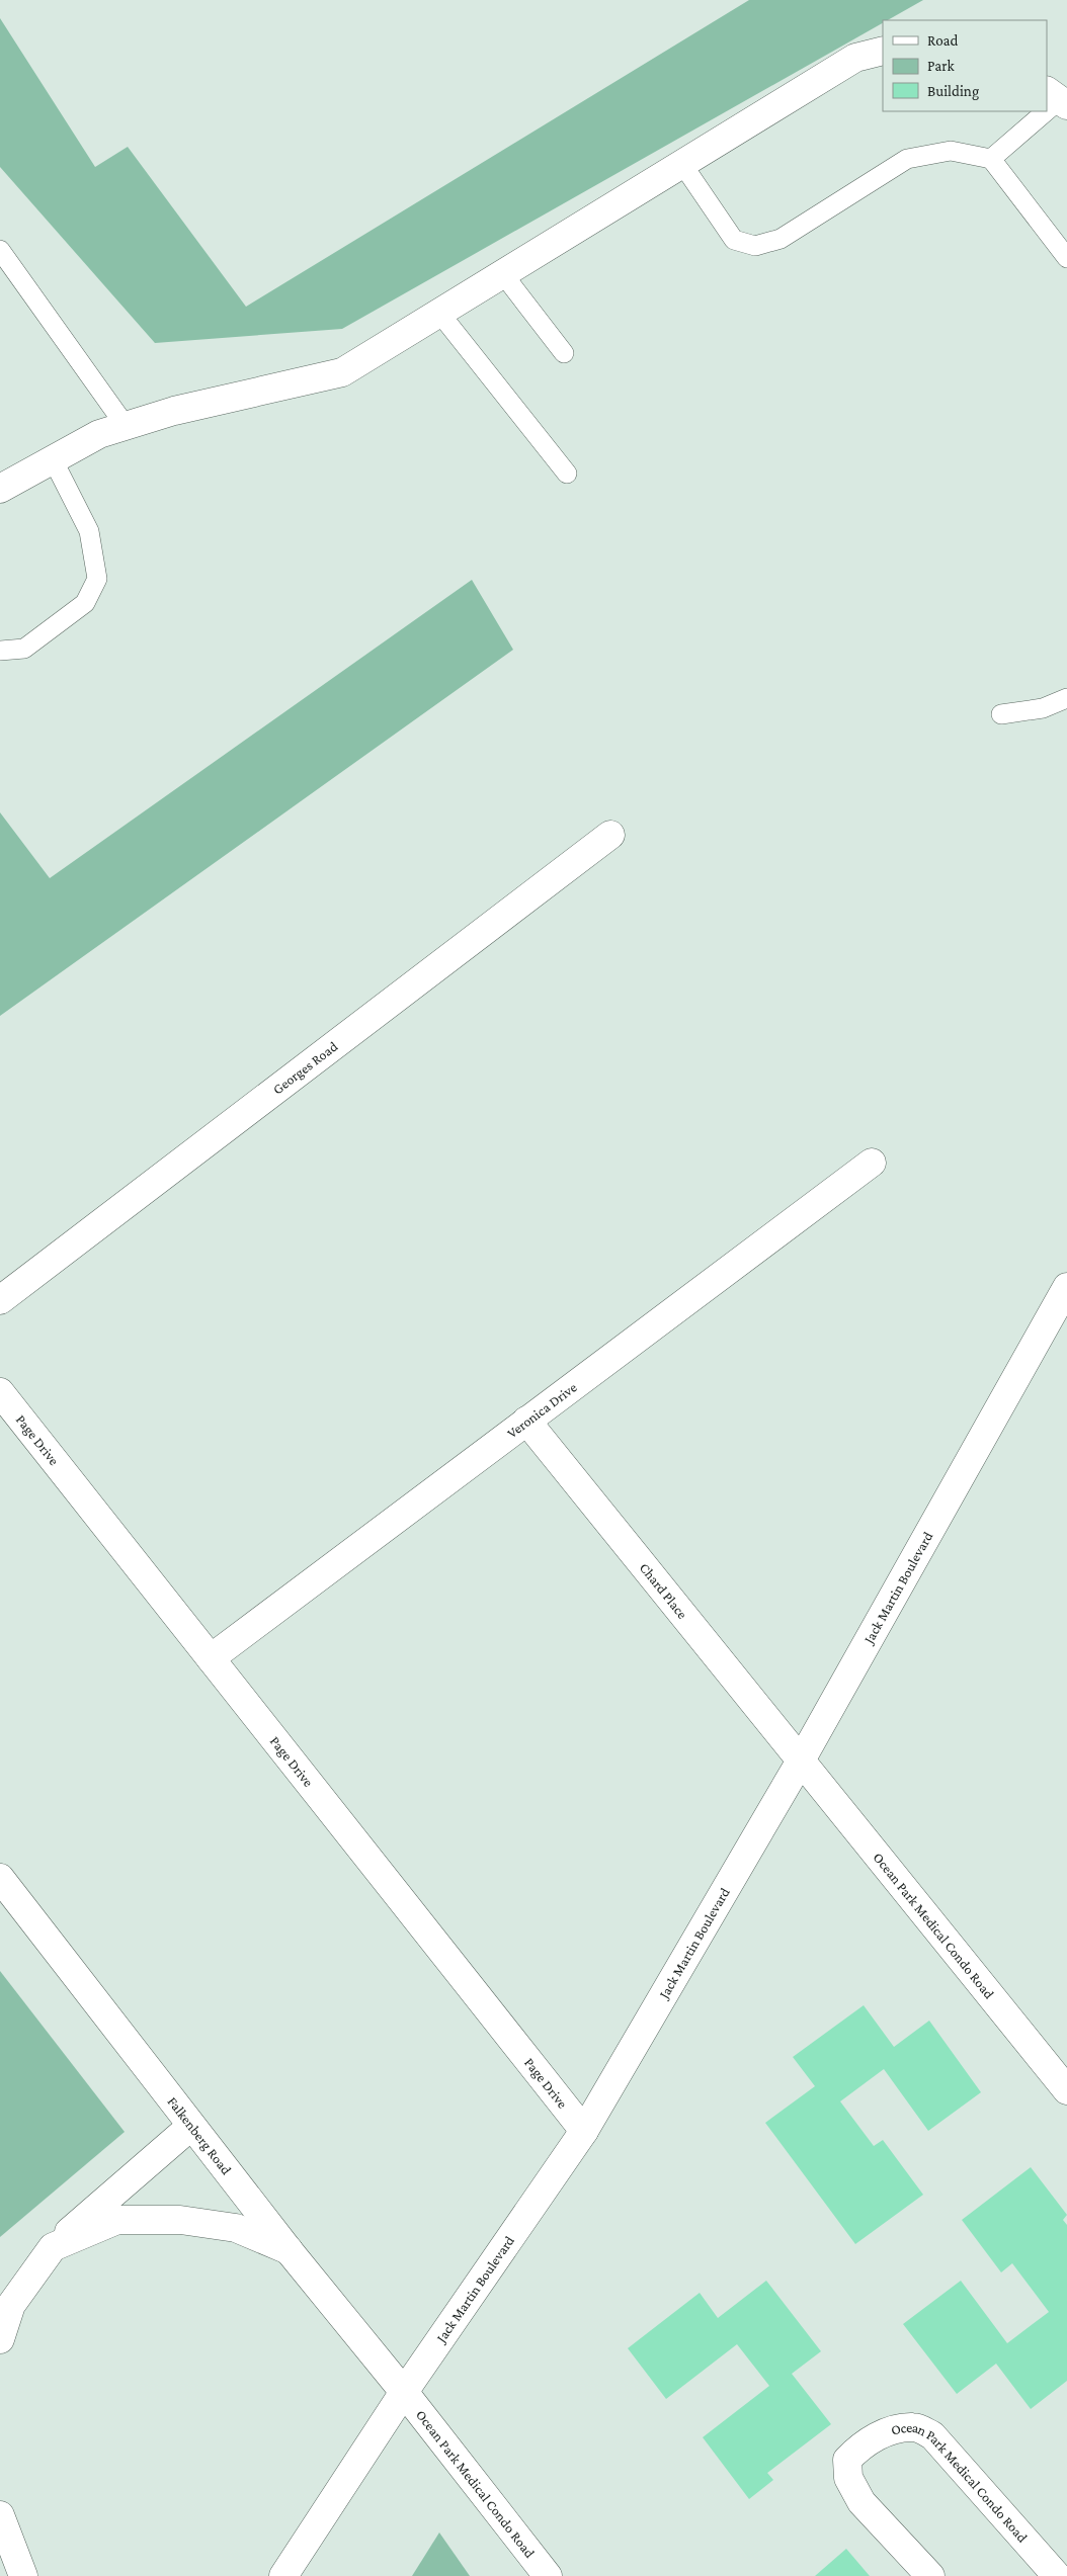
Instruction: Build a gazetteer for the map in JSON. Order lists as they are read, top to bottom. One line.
{"streets":{"main road":["Georges Road","Veronica Drive","Page Drive","Jack Martin Boulevard","Chard Place","Ocean Park Medical Condo Road","Falkenberg Road"]},"crossings":[["Veronica Drive","Page Drive"],["Veronica Drive","Chard Place"],["Page Drive","Jack Martin Boulevard"],["Jack Martin Boulevard","Chard Place"],["Jack Martin Boulevard","Ocean Park Medical Condo Road"],["Jack Martin Boulevard","Falkenberg Road"],["Chard Place","Ocean Park Medical Condo Road"],["Ocean Park Medical Condo Road","Falkenberg Road"]],"legend":["Road","Park","Building"]}
